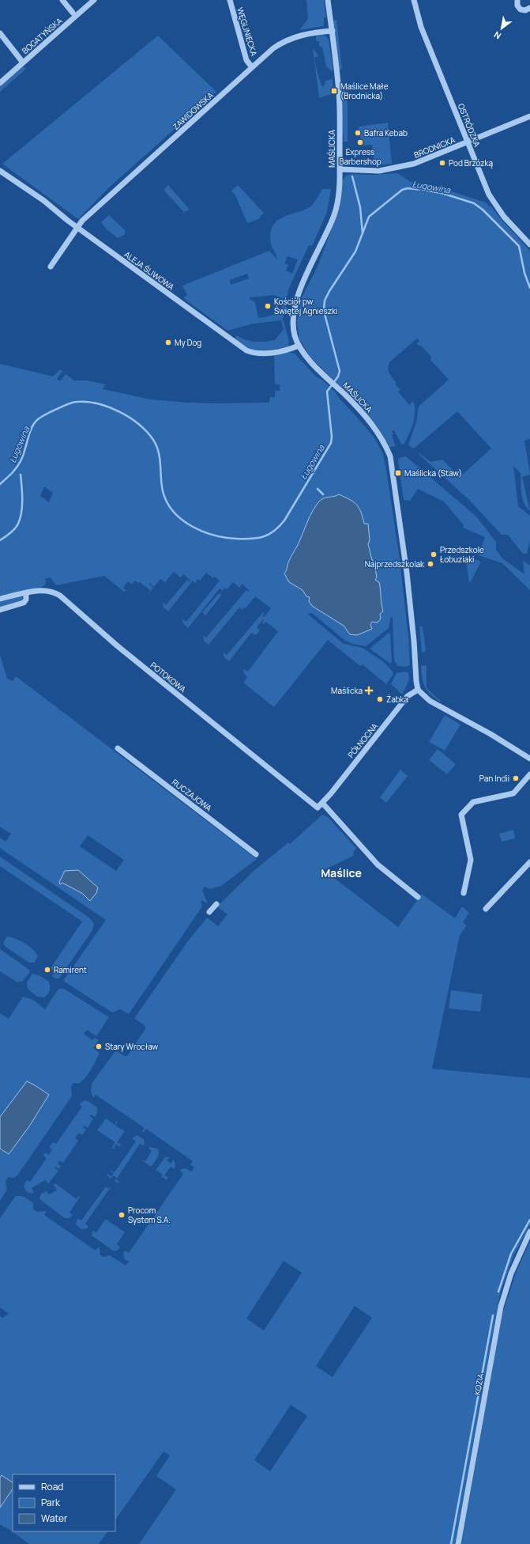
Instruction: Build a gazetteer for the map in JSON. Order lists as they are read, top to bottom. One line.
{"streets":{"street":["WĘGLINIECKA","BOGATYŃSKA","ZAWIDOWSKA","OSTRÓDZKA","BRODNICKA","MAŚLICKA","ALEJA ŚLIWOWA","POTOKOWA","PÓŁNOCNA","RUCZAJOWA","KOZIA"]},"crossings":[["WĘGLINIECKA","ZAWIDOWSKA"],["ZAWIDOWSKA","MAŚLICKA"],["ZAWIDOWSKA","ALEJA ŚLIWOWA"],["OSTRÓDZKA","BRODNICKA"],["BRODNICKA","MAŚLICKA"],["MAŚLICKA","ALEJA ŚLIWOWA"],["MAŚLICKA","PÓŁNOCNA"],["POTOKOWA","PÓŁNOCNA"]],"districts":["Maślice"],"water":["Ługowina"],"places":{"transit":["Maślice Małe (Brodnicka)","Maślicka (Staw)"],"other":["Bafra Kebab","Express Barbershop","Pod Brzózką","Kościół pw. Świętej Agnieszki","My Dog","Przedszkole Łobuziaki","Najprzedszkolak","Żabka","Pan Indii","Ramirent","Stary Wrocław","Procom System S.A."],"health":["Maślicka"]},"legend":["Road","Park","Water"],"north":"bottom left"}
